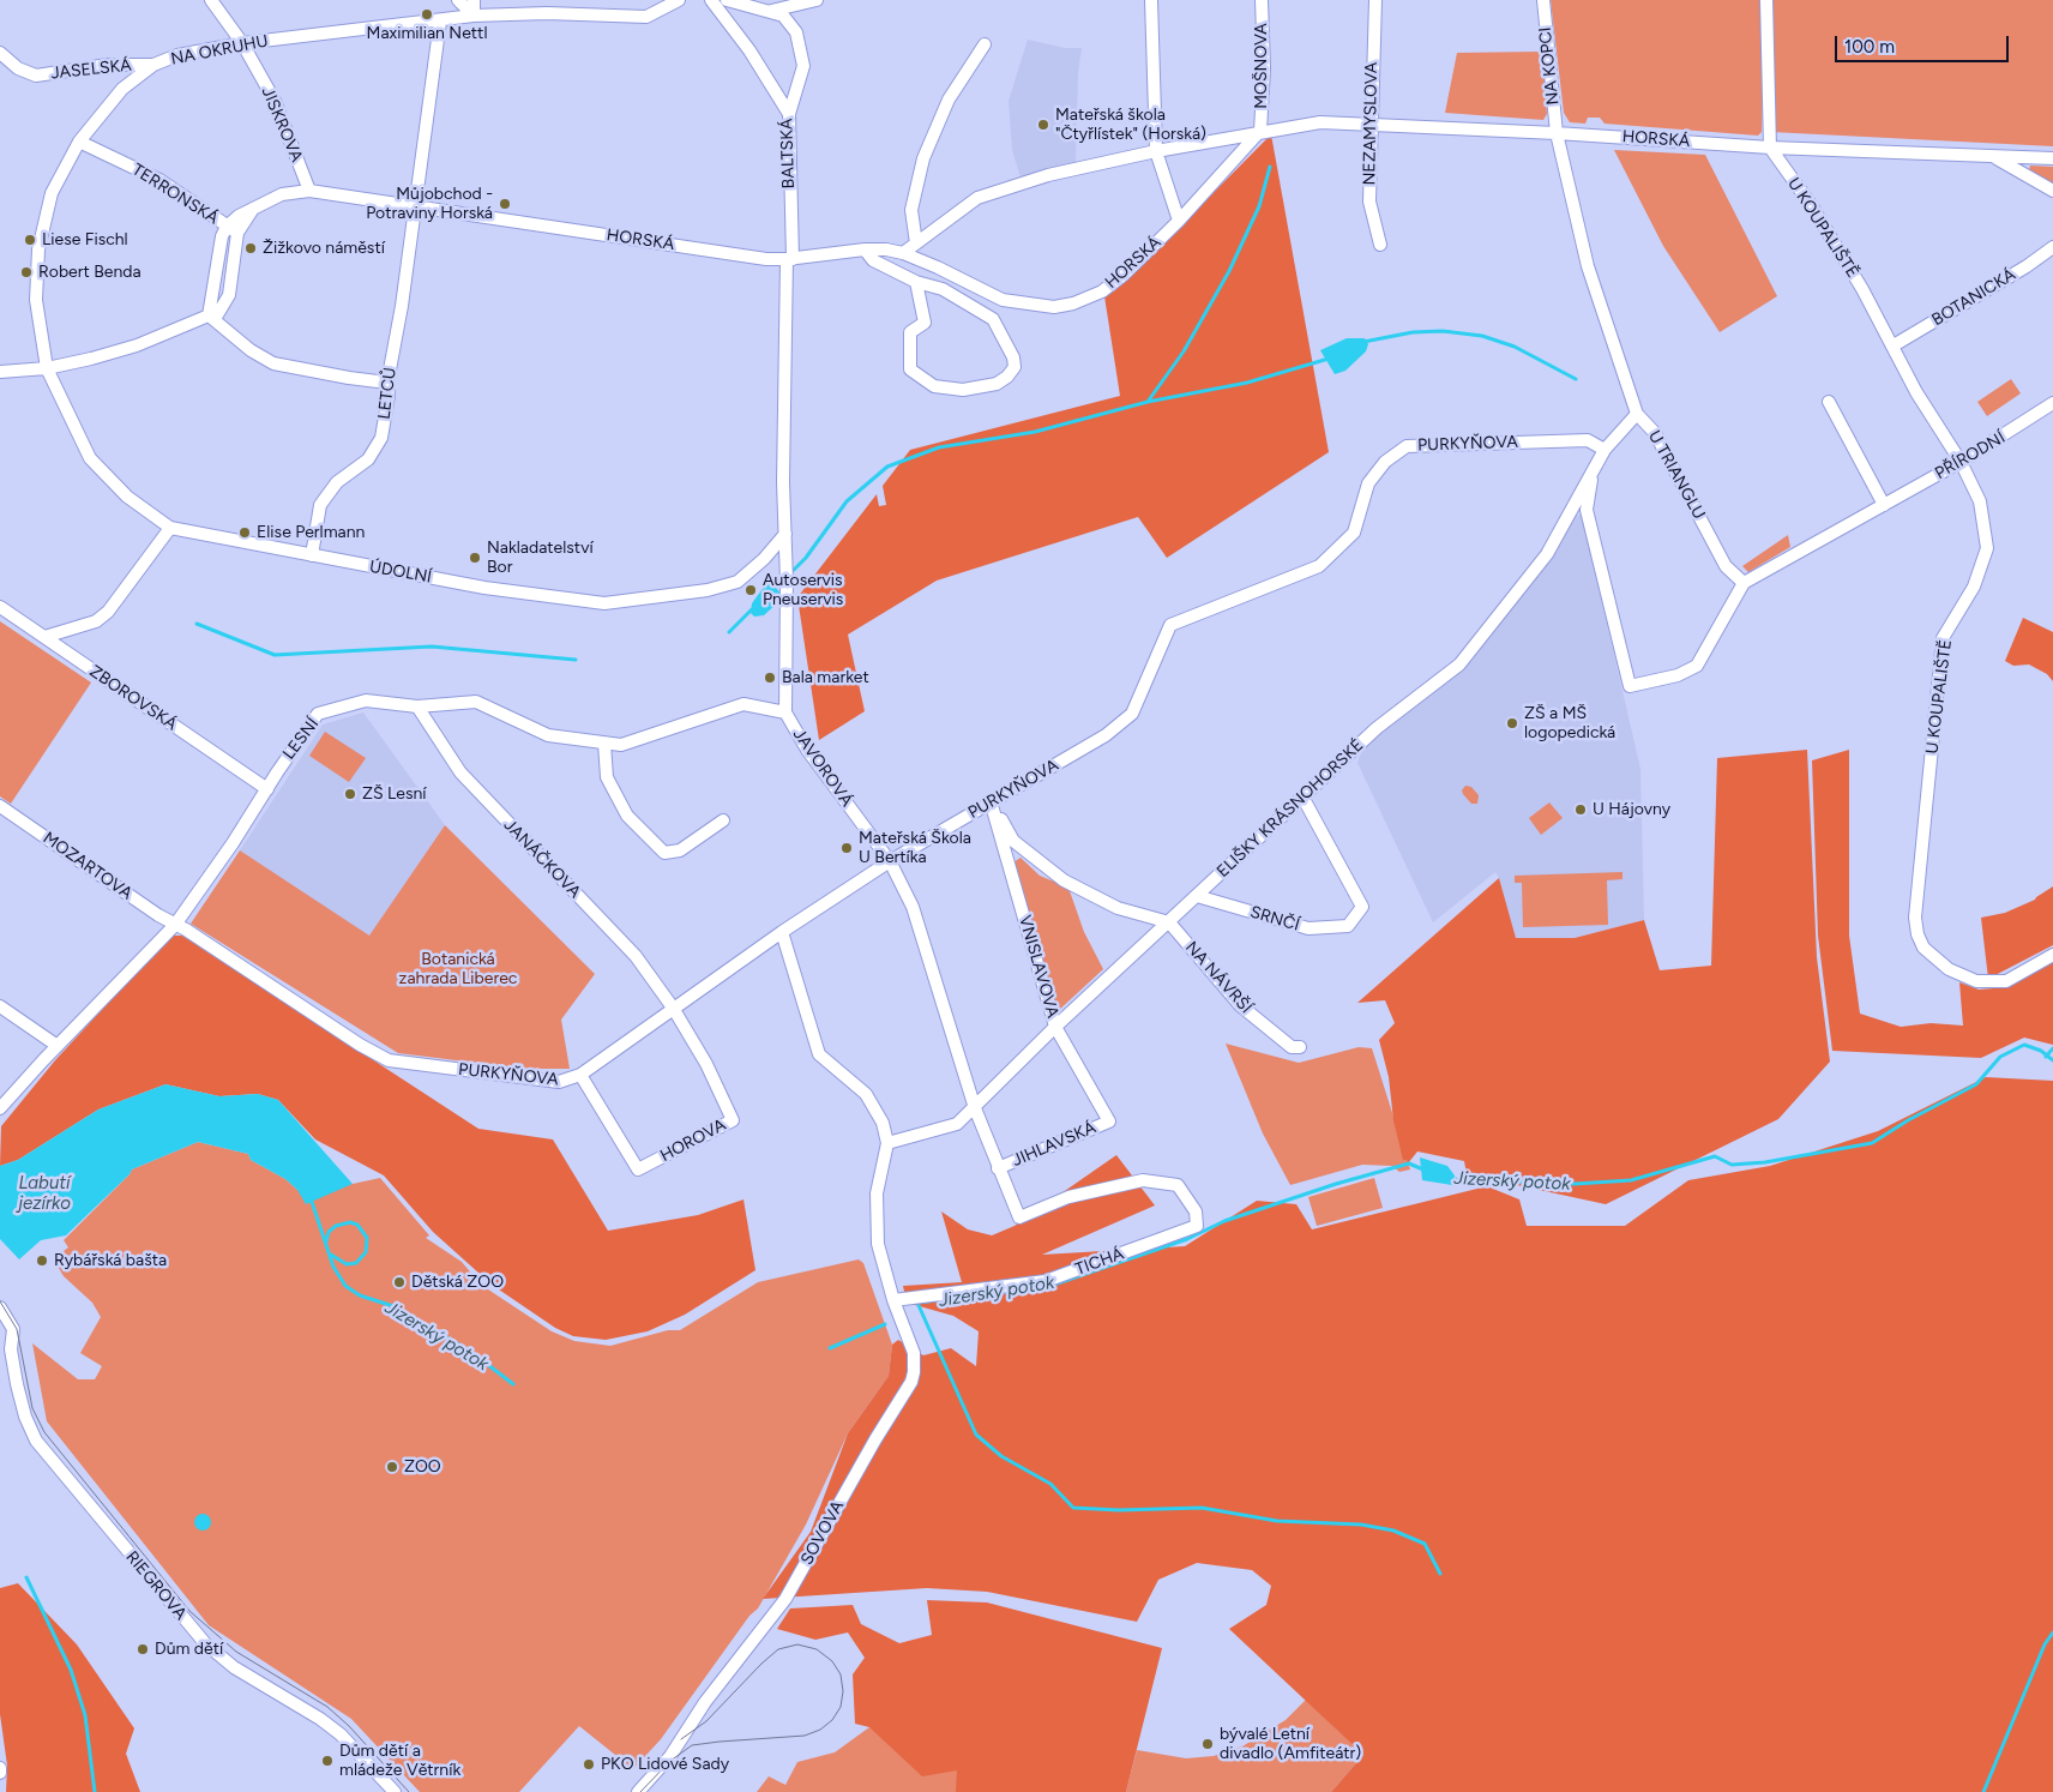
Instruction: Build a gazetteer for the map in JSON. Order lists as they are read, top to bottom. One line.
{"streets":{"street":["NA OKRUHU","MOŠNOVA","NA KOPCI","JASELSKÁ","NEZAMYSLOVA","JISKROVA","HORSKÁ","BALTSKÁ","TERRONSKÁ","U KOUPALIŠTĚ","BOTANICKÁ","LETCŮ","PURKYŇOVA","PŘÍRODNÍ","U TRIANGLU","ÚDOLNÍ","ZBOROVSKÁ","LESNÍ","JAVOROVÁ","ELIŠKY KRÁSNOHORSKÉ","JANÁČKOVA","MOZARTOVA","SRNČÍ","VNISLAVOVA","NA NÁVRŠÍ","HOROVA","JIHLAVSKÁ","TICHÁ","SOVOVA","RIEGROVA"]},"crossings":[["NA OKRUHU","JASELSKÁ"],["NA OKRUHU","JISKROVA"],["NA OKRUHU","TERRONSKÁ"],["NA OKRUHU","LETCŮ"],["NA OKRUHU","ÚDOLNÍ"],["MOŠNOVA","HORSKÁ"],["NA KOPCI","HORSKÁ"],["NA KOPCI","U TRIANGLU"],["NEZAMYSLOVA","HORSKÁ"],["JISKROVA","HORSKÁ"],["HORSKÁ","BALTSKÁ"],["HORSKÁ","TERRONSKÁ"],["HORSKÁ","U KOUPALIŠTĚ"],["HORSKÁ","LETCŮ"],["HORSKÁ","U TRIANGLU"],["HORSKÁ","JAVOROVÁ"],["BALTSKÁ","JAVOROVÁ"],["U KOUPALIŠTĚ","BOTANICKÁ"],["U KOUPALIŠTĚ","PŘÍRODNÍ"],["LETCŮ","ÚDOLNÍ"],["PURKYŇOVA","LESNÍ"],["PURKYŇOVA","JAVOROVÁ"],["PURKYŇOVA","ELIŠKY KRÁSNOHORSKÉ"],["PURKYŇOVA","JANÁČKOVA"],["PURKYŇOVA","MOZARTOVA"],["PURKYŇOVA","VNISLAVOVA"],["PURKYŇOVA","HOROVA"],["PŘÍRODNÍ","U TRIANGLU"],["U TRIANGLU","ELIŠKY KRÁSNOHORSKÉ"],["ÚDOLNÍ","JAVOROVÁ"],["ZBOROVSKÁ","LESNÍ"],["LESNÍ","JAVOROVÁ"],["LESNÍ","JANÁČKOVA"],["LESNÍ","MOZARTOVA"],["JAVOROVÁ","ELIŠKY KRÁSNOHORSKÉ"],["JAVOROVÁ","JIHLAVSKÁ"],["JAVOROVÁ","TICHÁ"],["ELIŠKY KRÁSNOHORSKÉ","SRNČÍ"],["ELIŠKY KRÁSNOHORSKÉ","VNISLAVOVA"],["ELIŠKY KRÁSNOHORSKÉ","NA NÁVRŠÍ"],["ELIŠKY KRÁSNOHORSKÉ","SOVOVA"],["JANÁČKOVA","HOROVA"],["VNISLAVOVA","JIHLAVSKÁ"],["TICHÁ","SOVOVA"]],"water":["Jizerský potok","Labutí jezírko"],"parks":["Botanická zahrada Liberec"],"places":["Maximilian Nettl","Mateřská škola \"Čtyřlístek\" (Horská)","Můjobchod - Potraviny Horská","Liese Fischl","Žižkovo náměstí","Robert Benda","Elise Perlmann","Nakladatelství Bor","Autoservis Pneuservis","Bala market","ZŠ a MŠ logopedická","ZŠ Lesní","U Hájovny","Mateřská Škola U Bertíka","Rybářská bašta","Dětská ZOO","ZOO","Dům dětí","bývalé Letní divadlo (Amfiteátr)","Dům dětí a mládeže Větrník","PKO Lidové Sady"],"scale_bar":"100 m"}
